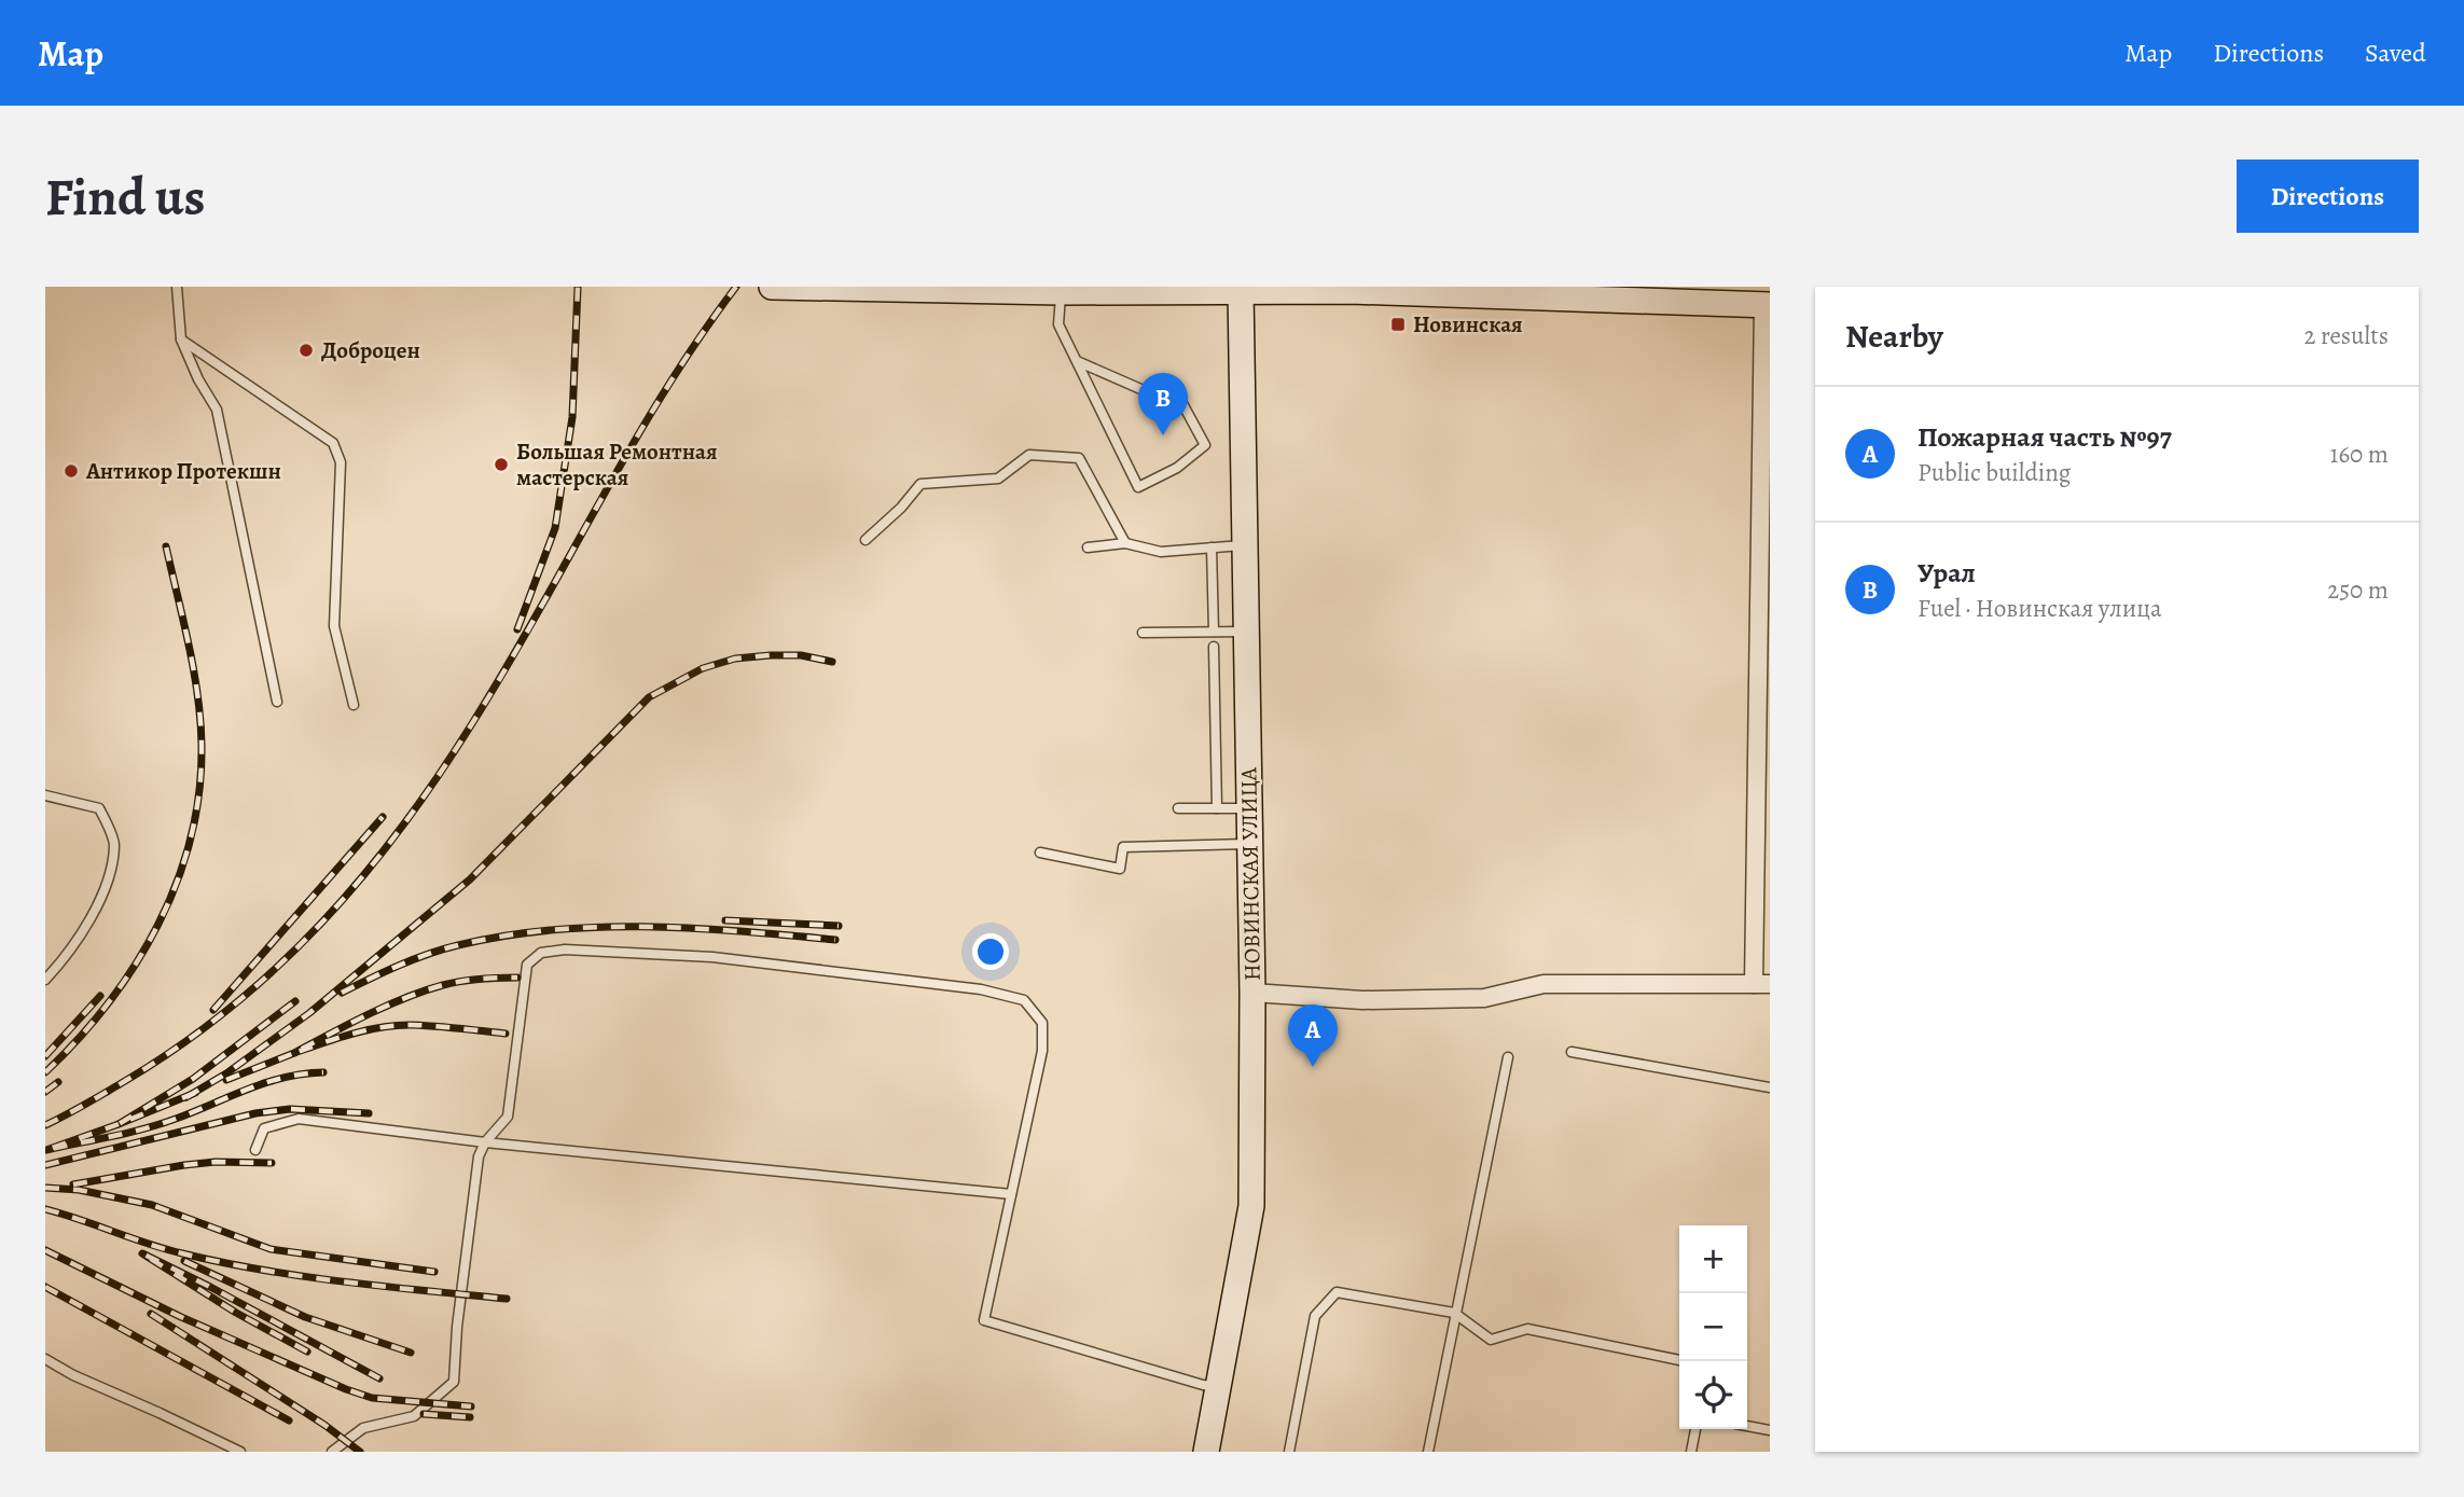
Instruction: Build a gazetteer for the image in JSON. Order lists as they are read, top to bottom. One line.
{"streets":{"main road":["НОВИНСКАЯ УЛИЦА"]},"places":{"transit":["Новинская"],"other":["Доброцен","Большая Ремонтная мастерская","Антикор Протекшн"]},"page":{"header":"Map","nav":["Map","Directions","Saved"],"buttons":"Directions","title":"Find us","heading":["Nearby","2 results"],"pins":["B","A"],"list":[{"mark":"A","name":"Пожарная часть №97","note":"Public building","value":"160 m"},{"mark":"B","name":"Урал","note":"Fuel · Новинская улица","value":"250 m"}],"map_buttons":["+","−"]}}
